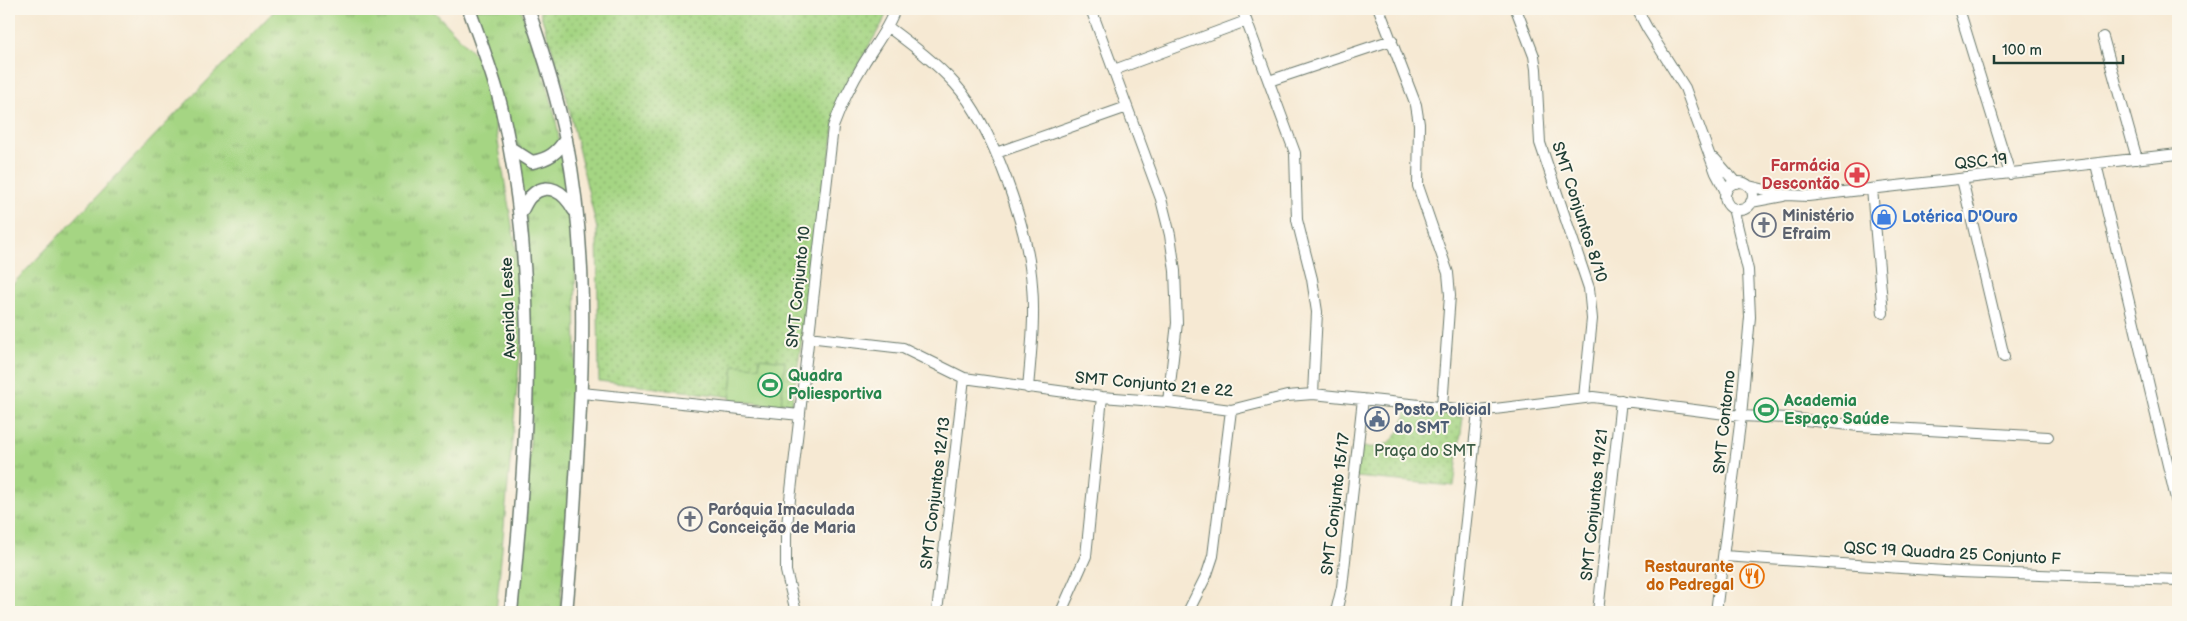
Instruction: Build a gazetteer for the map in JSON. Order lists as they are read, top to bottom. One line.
{"streets":{"main road":["Avenida Leste"],"street":["QSC 19","SMT Conjuntos 8/10","SMT Conjunto 10","SMT Conjunto 21 e 22","SMT Contorno","SMT Conjuntos 12/13","SMT Conjunto 15/17","SMT Conjuntos 19/21","QSC 19 Quadra 25 Conjunto F"]},"crossings":[["QSC 19","SMT Contorno"],["SMT Conjuntos 8/10","SMT Conjunto 21 e 22"],["SMT Conjunto 10","SMT Conjunto 21 e 22"],["SMT Conjunto 21 e 22","SMT Contorno"],["SMT Conjunto 21 e 22","SMT Conjuntos 12/13"],["SMT Conjunto 21 e 22","SMT Conjunto 15/17"],["SMT Conjunto 21 e 22","SMT Conjuntos 19/21"],["SMT Contorno","QSC 19 Quadra 25 Conjunto F"]],"parks":["Praça do SMT"],"places":{"pharmacy":["Farmácia Descontão"],"shop":["Lotérica D'Ouro"],"church":["Ministério Efraim","Paróquia Imaculada Conceição de Maria"],"sports":["Quadra Poliesportiva","Academia Espaço Saúde"],"public building":["Posto Policial do SMT"],"restaurant":["Restaurante do Pedregal"]},"scale_bar":"100 m"}
